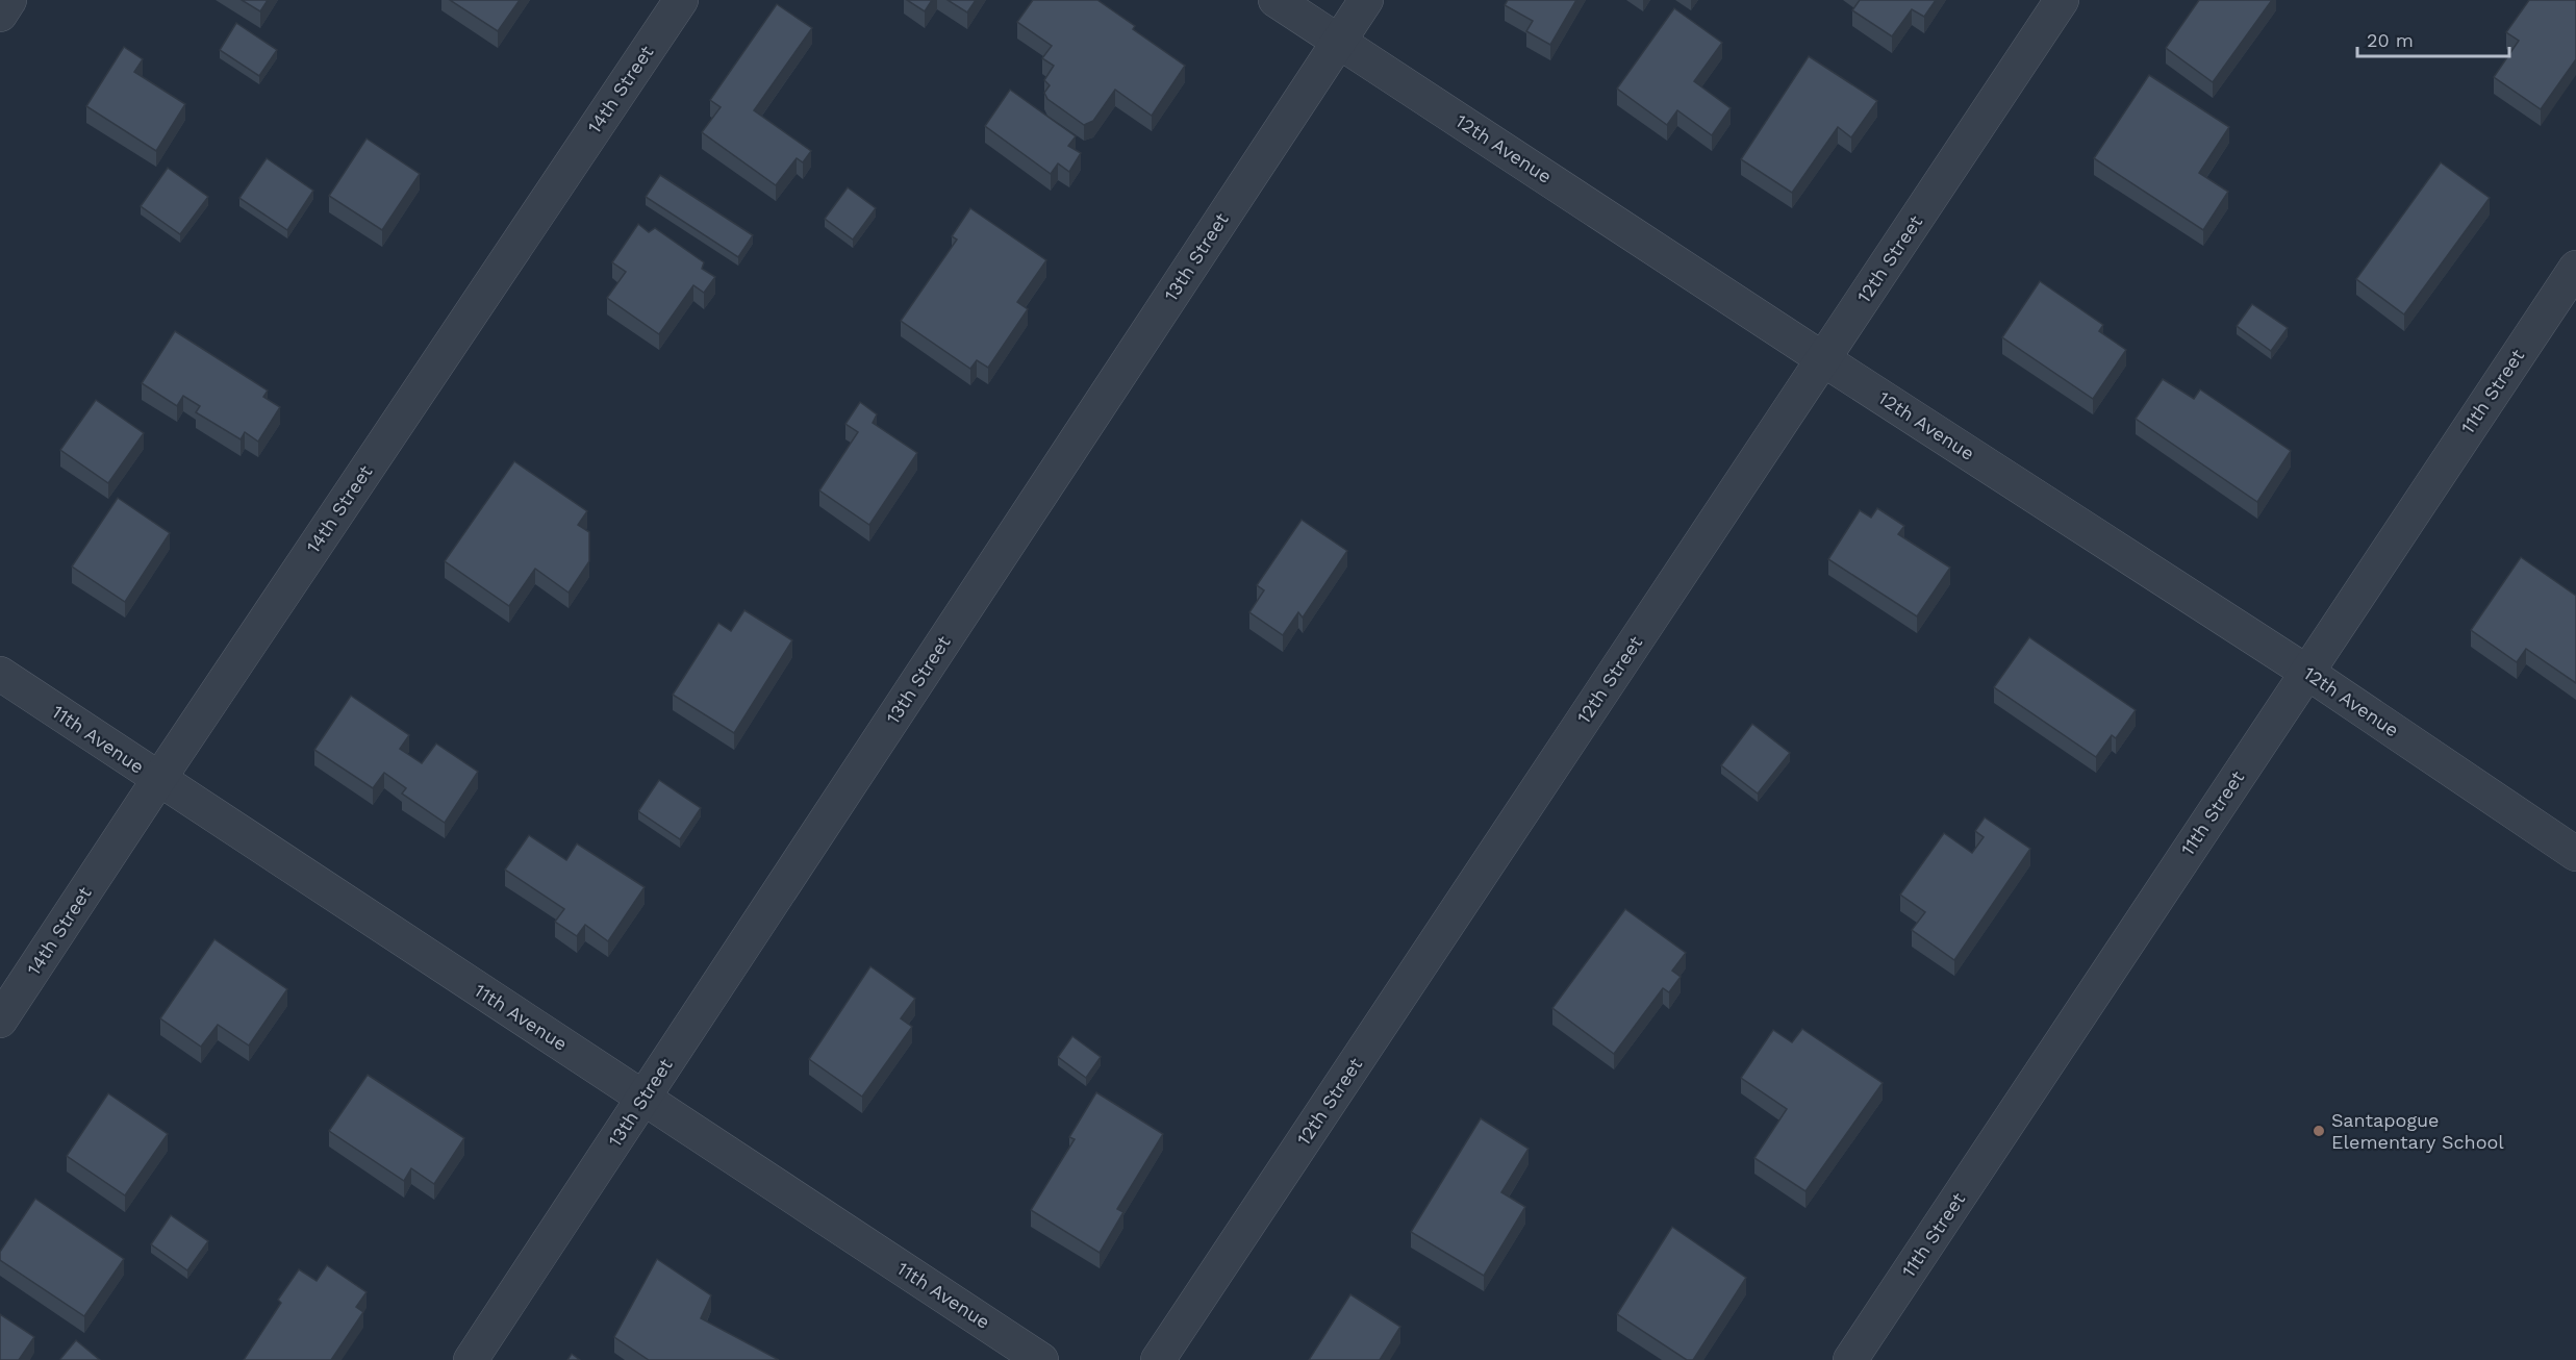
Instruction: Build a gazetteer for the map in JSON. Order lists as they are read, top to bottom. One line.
{"streets":{"street":["14th Street","12th Avenue","13th Street","12th Street","11th Street","11th Avenue"]},"crossings":[["14th Street","11th Avenue"],["12th Avenue","13th Street"],["12th Avenue","12th Street"],["12th Avenue","11th Street"],["13th Street","11th Avenue"]],"places":["Santapogue Elementary School"],"scale_bar":"20 m"}
